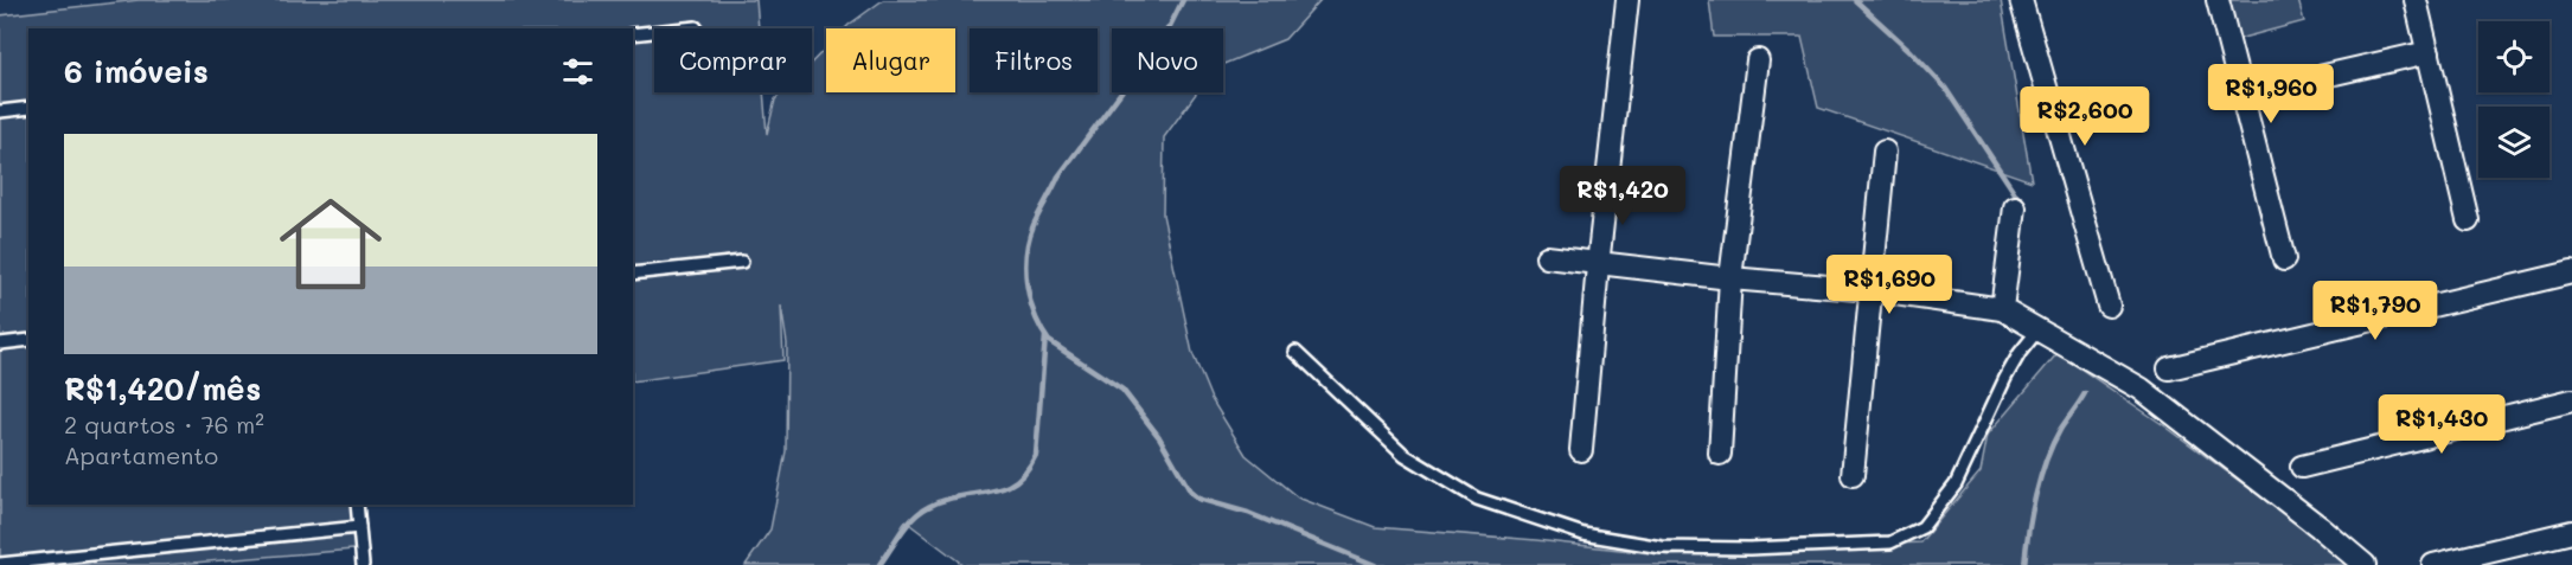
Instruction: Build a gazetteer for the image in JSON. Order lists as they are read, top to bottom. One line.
{"page":{"chip":["Comprar","Alugar","Filtros","Novo"],"heading":"6 imóveis","price":["R$1,960","R$2,600","R$1,420","R$1,690","R$1,790","R$1,430"],"list":[{"name":"R$1,420/mês","note":"2 quartos · 76 m² · Apartamento"}]}}
